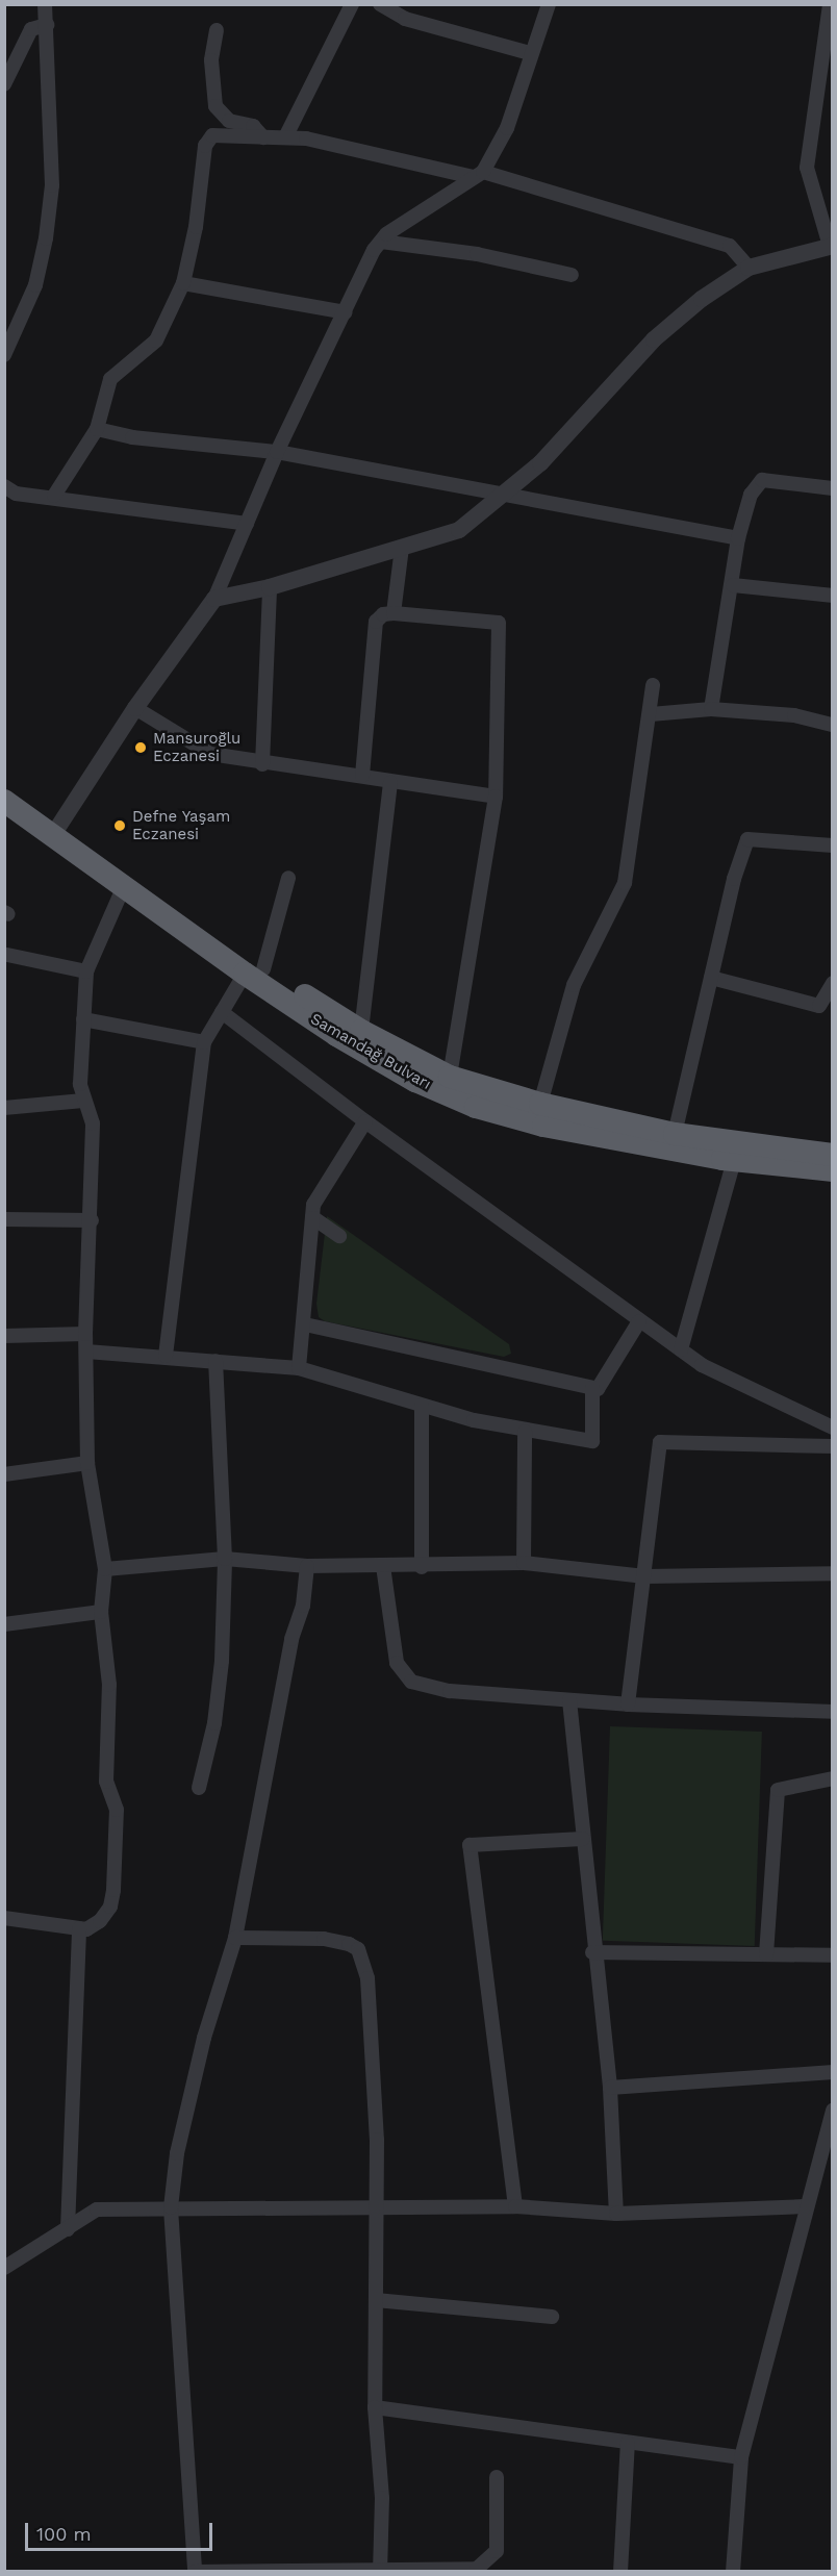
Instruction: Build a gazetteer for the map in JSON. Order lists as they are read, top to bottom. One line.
{"streets":{"highway":["Samandağ Bulvarı"]},"places":["Mansuroğlu Eczanesi","Defne Yaşam Eczanesi"],"scale_bar":"100 m"}
